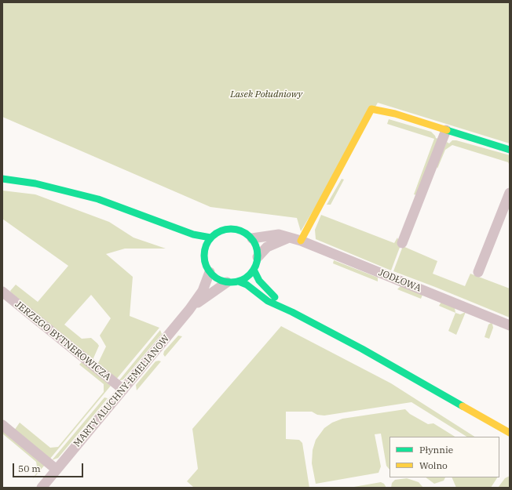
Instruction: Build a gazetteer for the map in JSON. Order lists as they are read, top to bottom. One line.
{"streets":{"street":["JODŁOWA","JERZEGO BYTNEROWICZA","MARTY ALUCHNY-EMELIANOW"]},"crossings":[["JODŁOWA","MARTY ALUCHNY-EMELIANOW"],["JERZEGO BYTNEROWICZA","MARTY ALUCHNY-EMELIANOW"]],"parks":["Lasek Południowy"],"legend":["Płynnie","Wolno"],"scale_bar":"50 m"}
